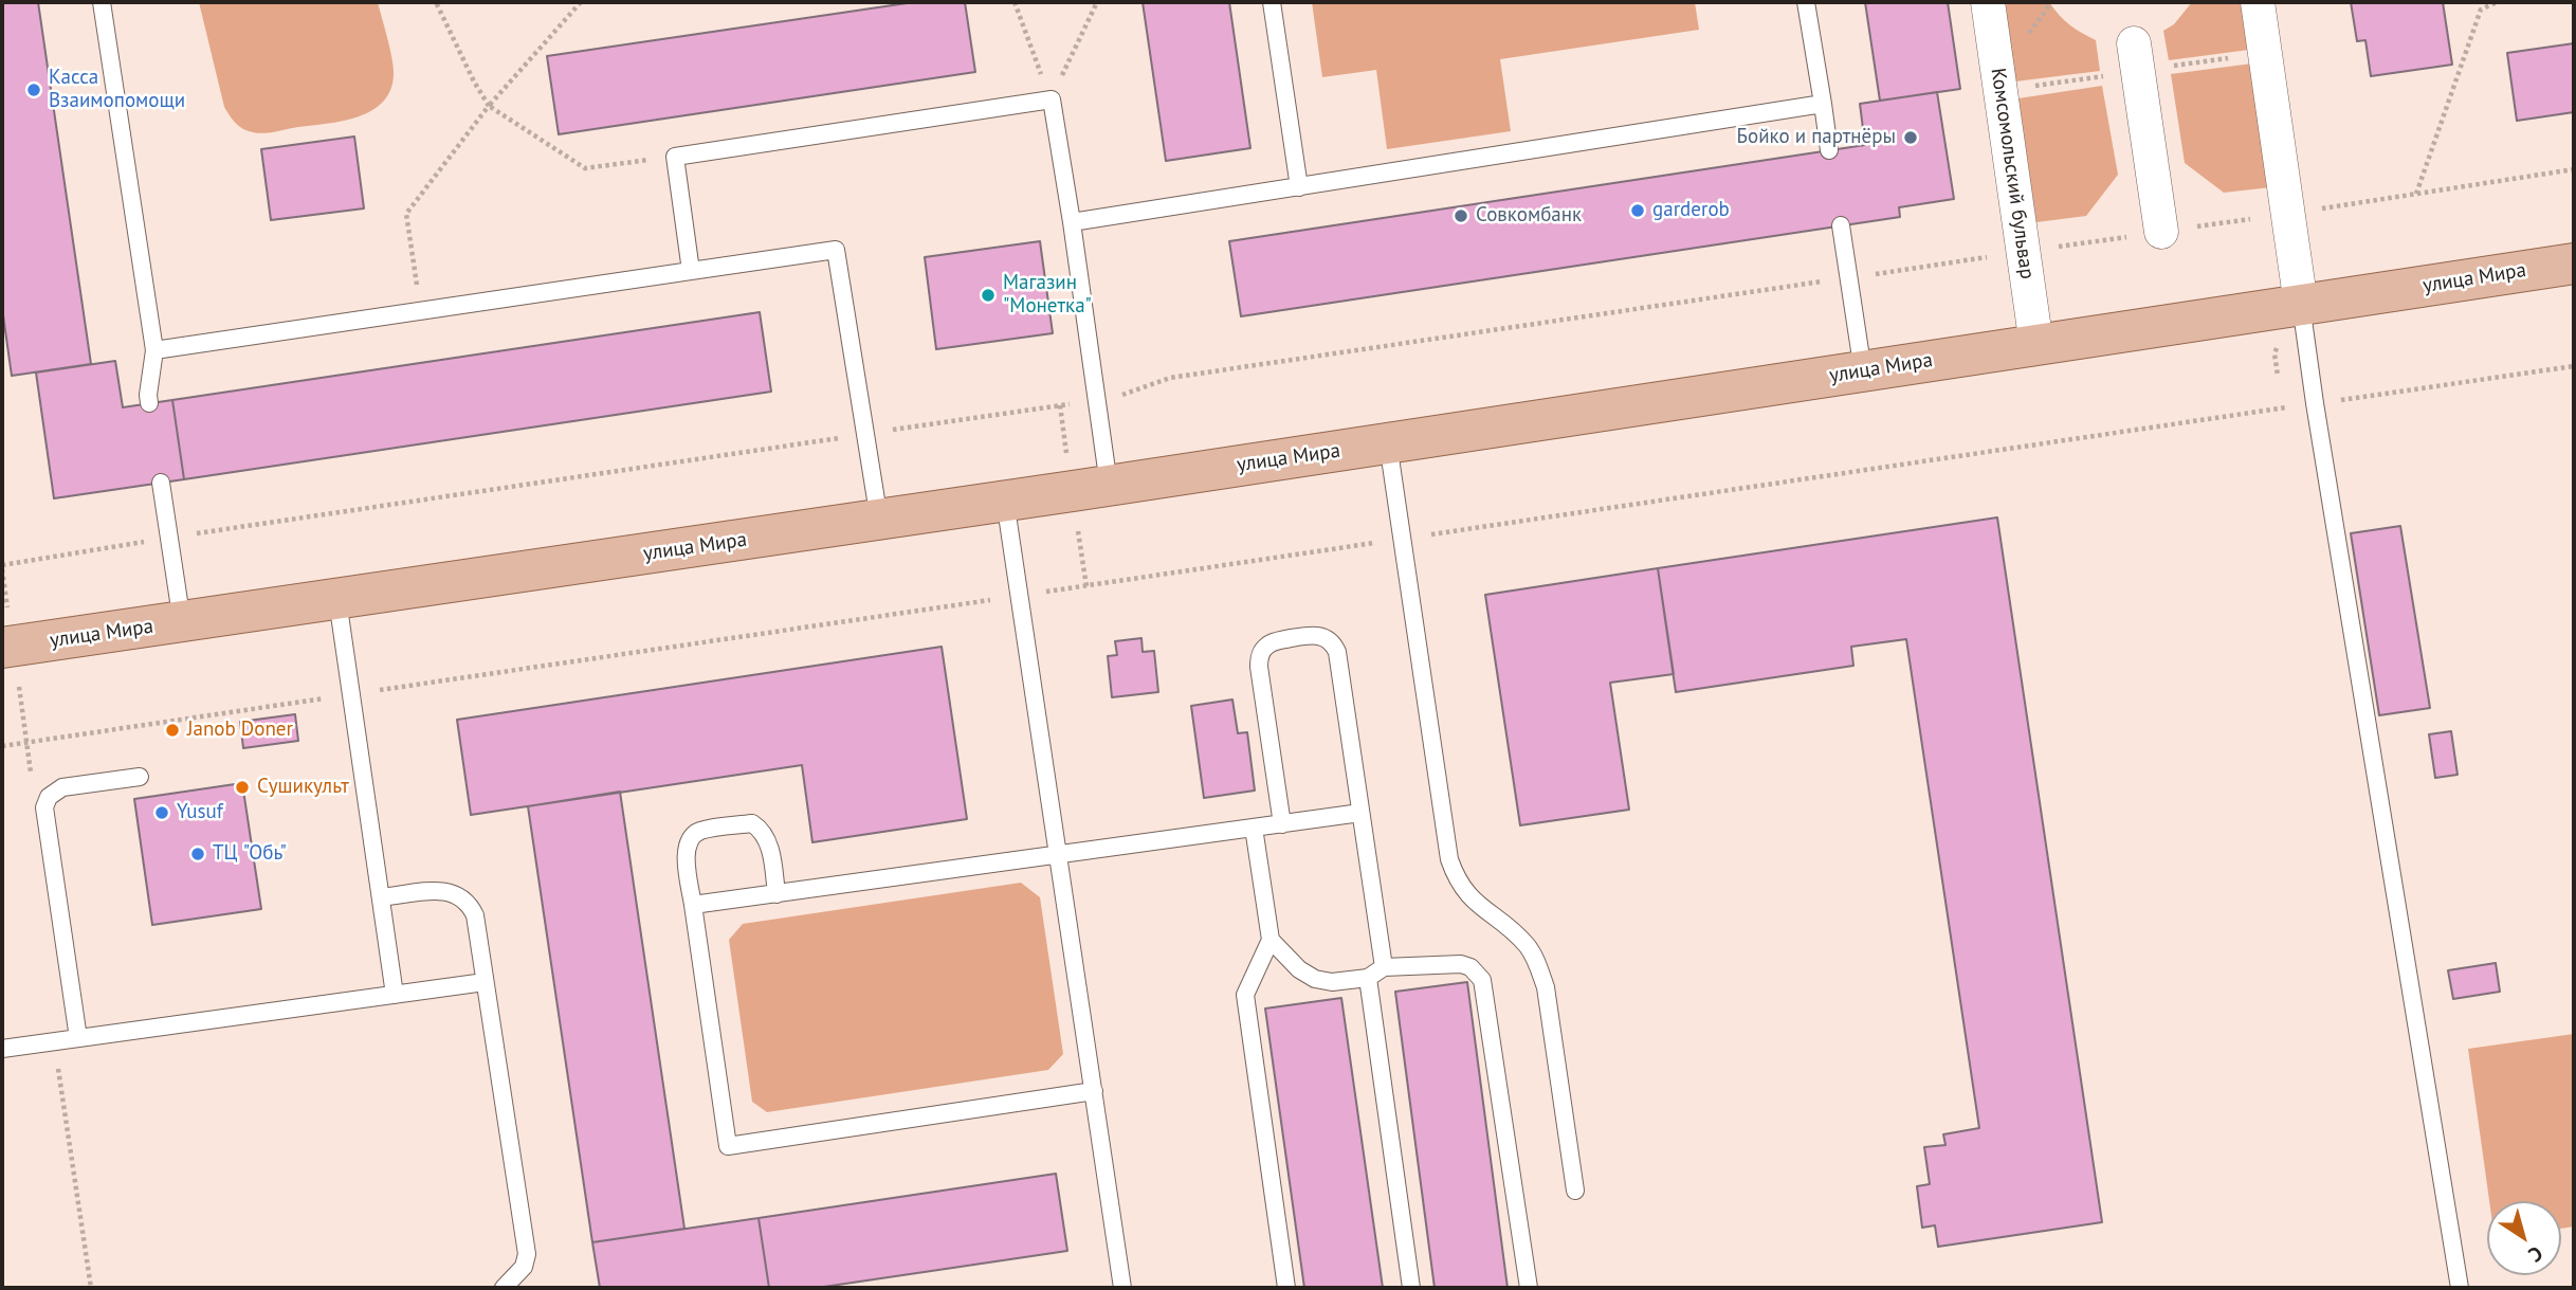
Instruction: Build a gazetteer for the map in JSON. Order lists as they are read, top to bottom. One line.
{"streets":{"main road":["улица Мира"],"street":["Комсомольский бульвар"]},"crossings":[["Комсомольский бульвар","улица Мира"]],"places":["Касса Взаимопомощи","Бойко и партнёры","garderob","Совкомбанк","Магазин \"Монетка\"","Janob Doner","Сушикульт","Yusuf","ТЦ \"Обь\""],"north":"bottom right"}
